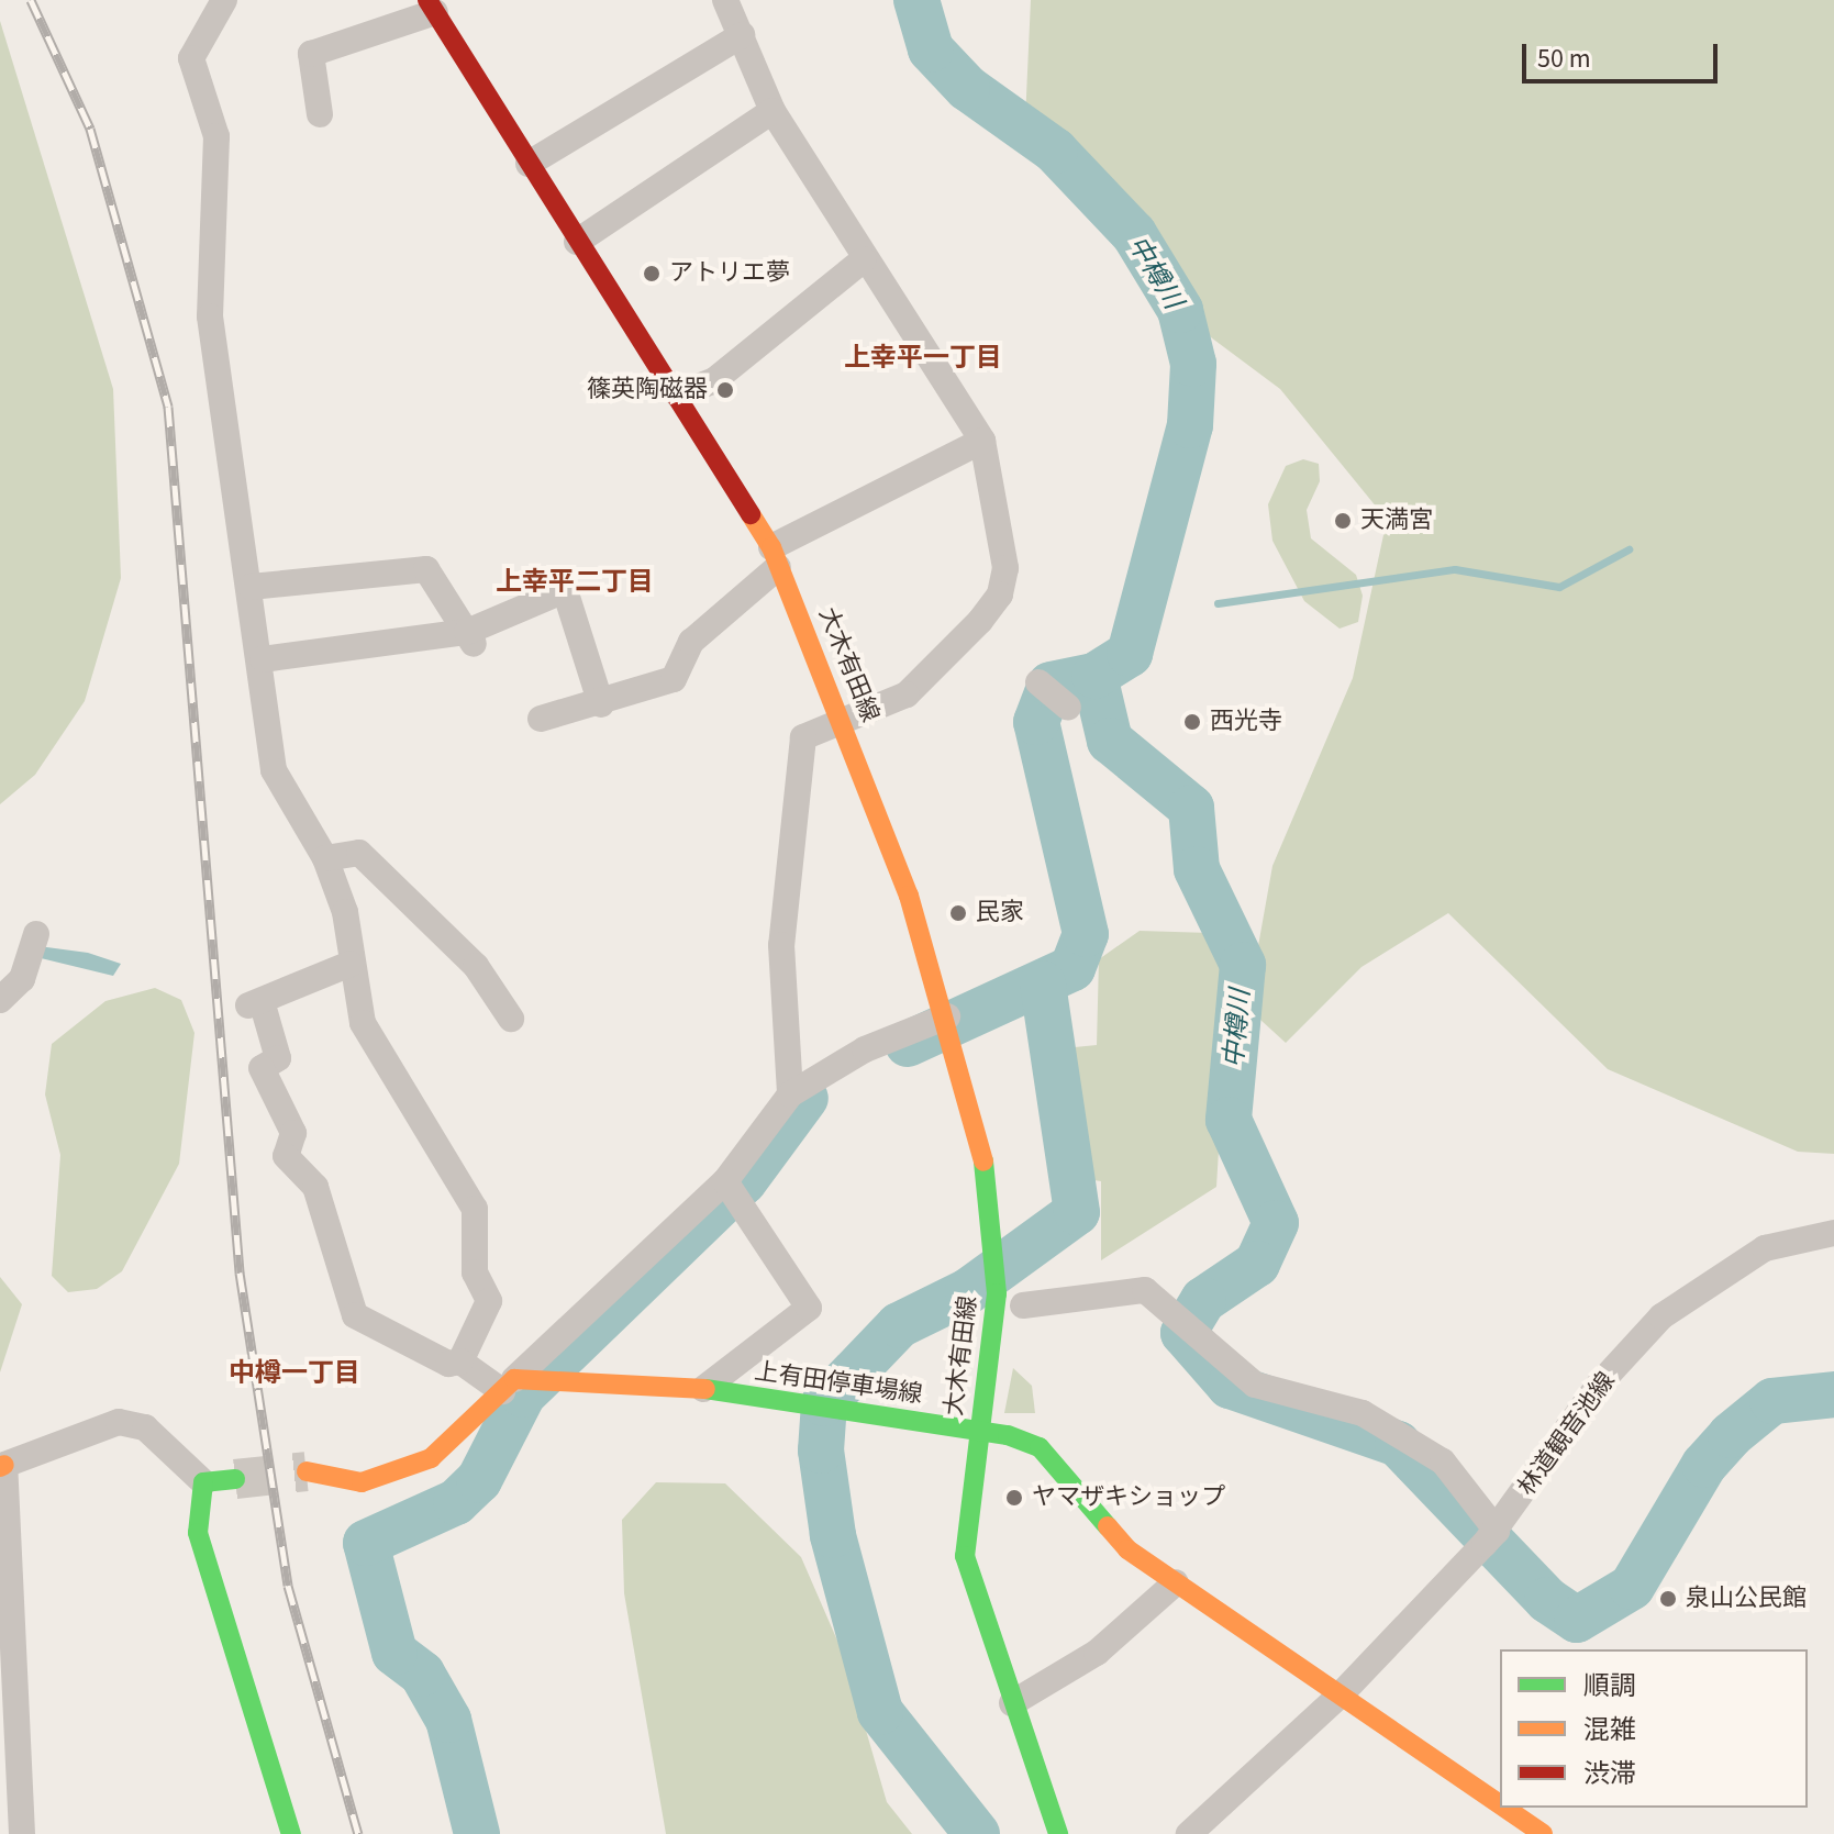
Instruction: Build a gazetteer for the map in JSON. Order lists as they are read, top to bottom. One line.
{"streets":{"main road":["大木有田線","上有田停車場線"],"street":["林道観音池線"]},"crossings":[["大木有田線","上有田停車場線"],["上有田停車場線","林道観音池線"]],"districts":["上幸平一丁目","上幸平二丁目","中樽一丁目"],"water":["中樽川"],"places":["アトリエ夢","篠英陶磁器","天満宮","西光寺","民家","ヤマザキショップ","泉山公民館"],"legend":["順調","混雑","渋滞"],"scale_bar":"50 m"}
